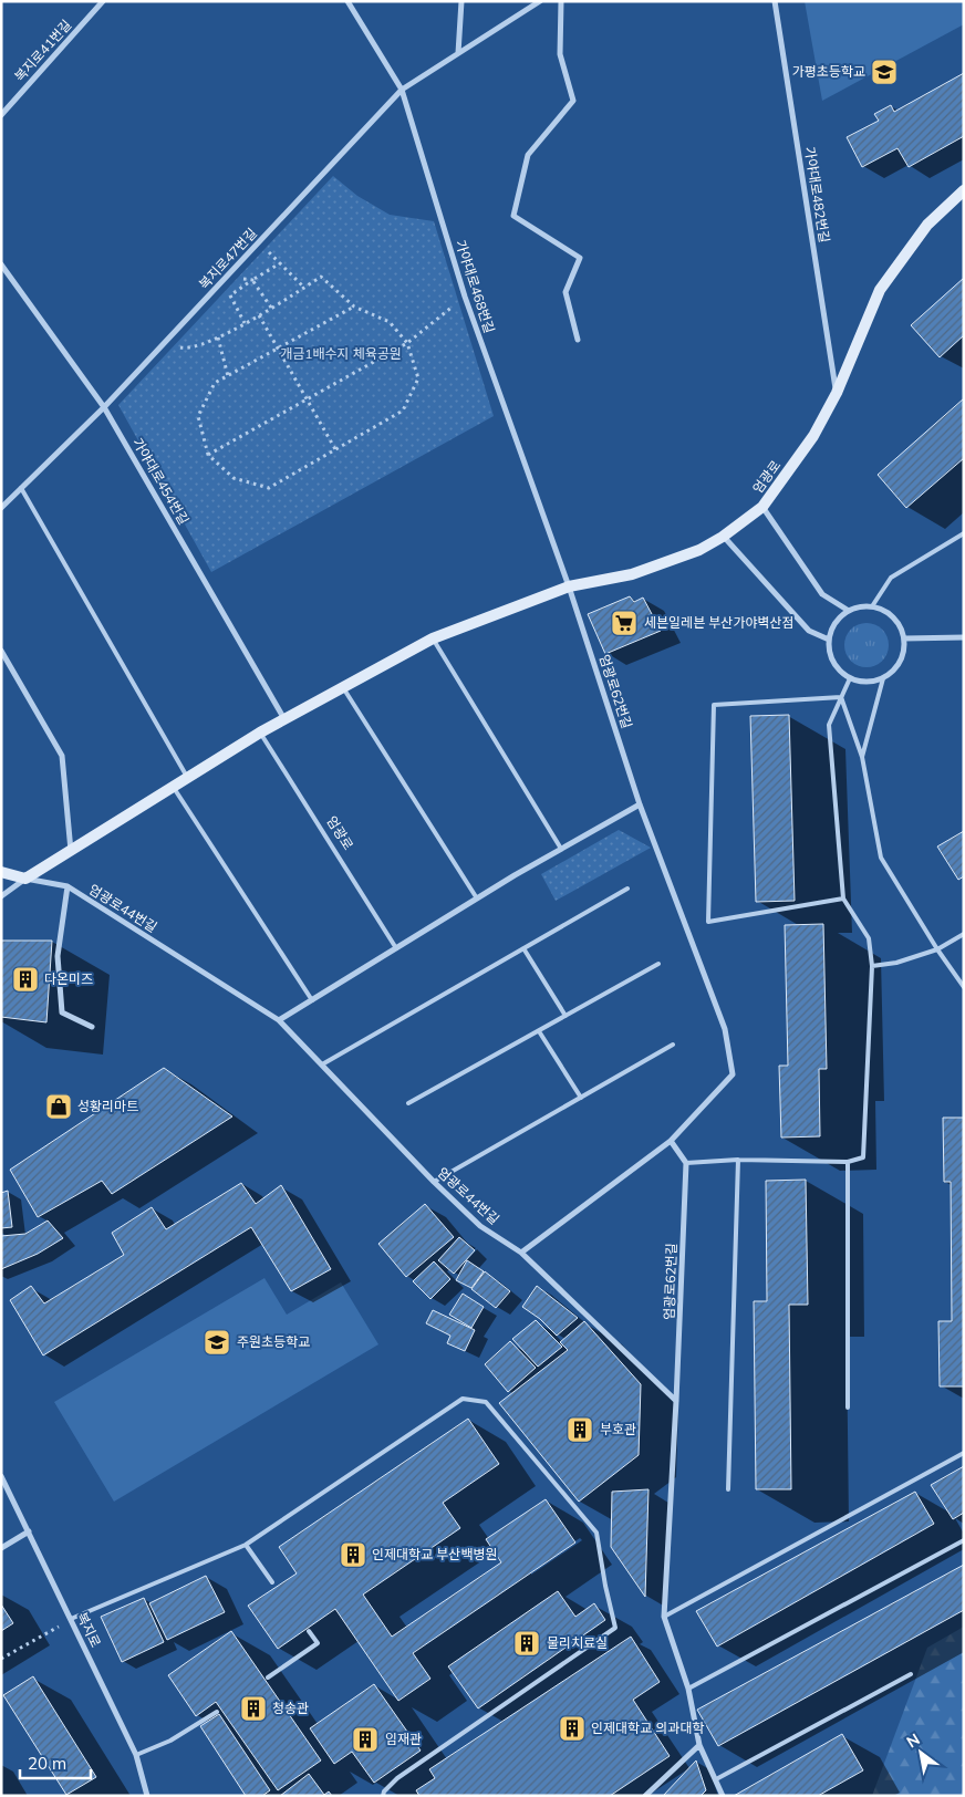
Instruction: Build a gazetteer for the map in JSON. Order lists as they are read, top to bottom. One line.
{"streets":{"main road":["엄광로"],"street":["복지로41번길","가야대로482번길","복지로47번길","가야대로468번길","가야대로454번길","엄광로62번길","엄광로44번길","복지로"]},"crossings":[["가야대로482번길","엄광로"],["복지로47번길","가야대로468번길"],["복지로47번길","가야대로454번길"],["가야대로468번길","엄광로"],["가야대로468번길","엄광로62번길"],["엄광로","가야대로454번길"],["엄광로","엄광로62번길"],["엄광로","엄광로44번길"],["엄광로62번길","엄광로44번길"]],"parks":["개금1배수지 체육공원"],"places":{"school or university":["가평초등학교","주원초등학교"],"supermarket":["세븐일레븐 부산가야벽산점"],"building":["다온미즈","부호관","인제대학교 부산백병원","물리치료실","청송관","인제대학교 의과대학","임재관"],"shop":["성황리마트"]},"scale_bar":"20 m","north":"top left"}
